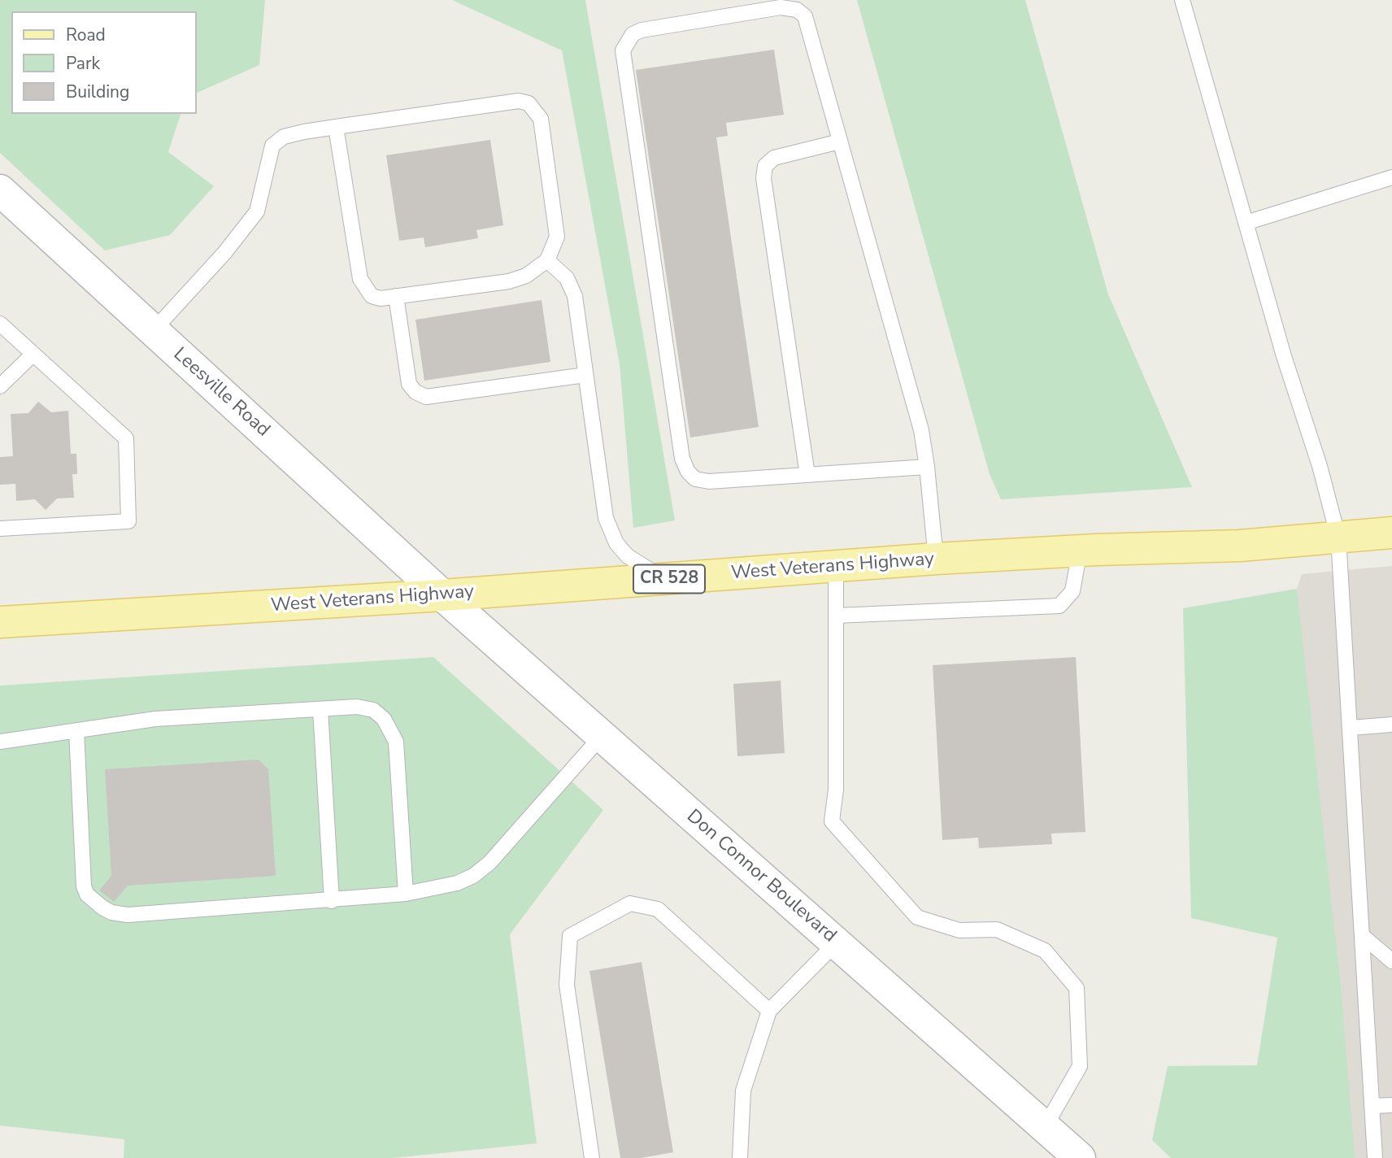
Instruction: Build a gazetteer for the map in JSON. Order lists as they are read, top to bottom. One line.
{"streets":{"main road":["West Veterans Highway","CR 528"],"street":["Leesville Road","Don Connor Boulevard"]},"crossings":[["Leesville Road","West Veterans Highway"],["Leesville Road","Don Connor Boulevard"],["West Veterans Highway","Don Connor Boulevard"]],"legend":["Road","Park","Building"]}
